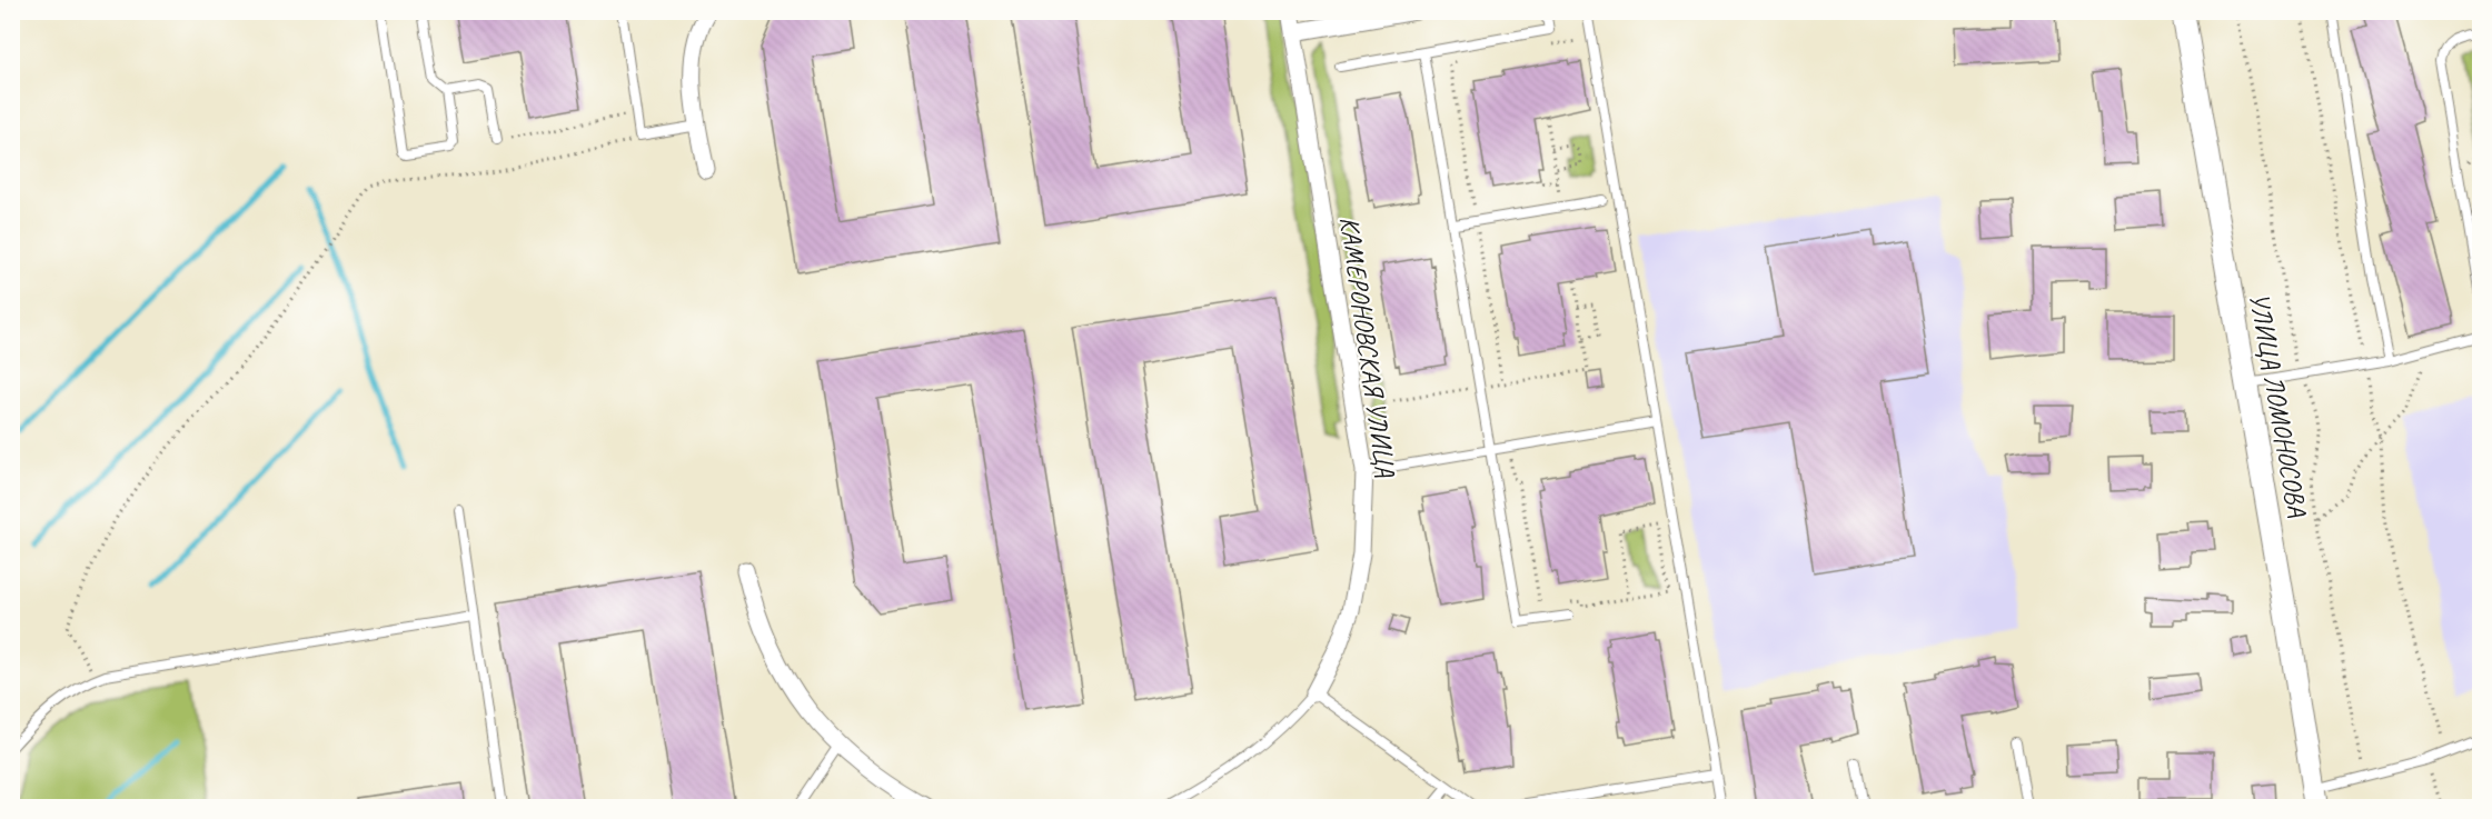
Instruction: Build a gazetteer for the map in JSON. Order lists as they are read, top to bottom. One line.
{"streets":{"street":["КАМЕРОНОВСКАЯ УЛИЦА","УЛИЦА ЛОМОНОСОВА"]}}
